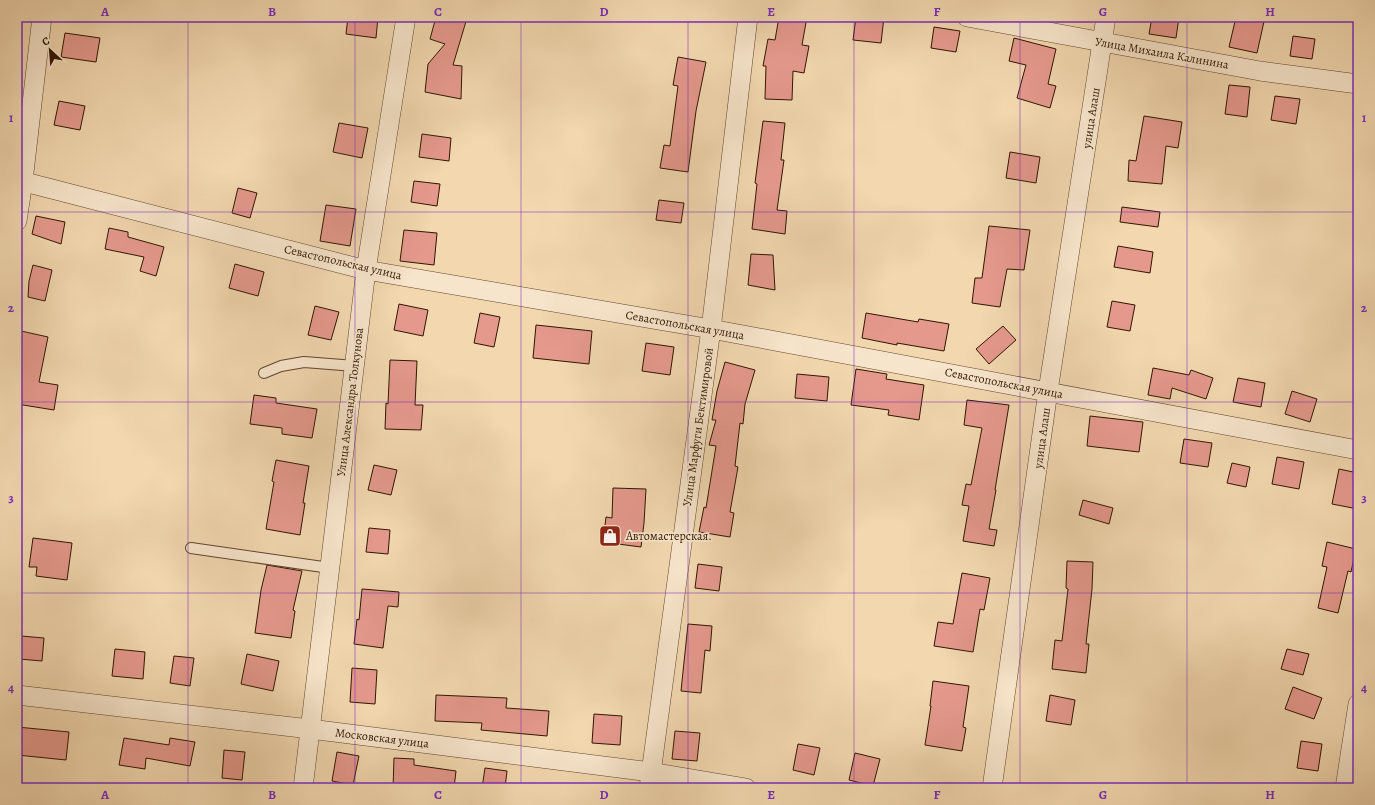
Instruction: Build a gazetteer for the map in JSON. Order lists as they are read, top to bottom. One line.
{"streets":{"street":["Улица Михаила Калинина","улица Алаш","Севастопольская улица","Улица Александра Толкунова","Улица Марфуги Бектимировой","Московская улица"]},"crossings":[["Улица Михаила Калинина","улица Алаш"],["улица Алаш","Севастопольская улица"],["Севастопольская улица","Улица Александра Толкунова"],["Севастопольская улица","Улица Марфуги Бектимировой"],["Улица Александра Толкунова","Московская улица"],["Улица Марфуги Бектимировой","Московская улица"]],"places":{"shop":["Автомастерская."]},"north":"top left","grid":{"columns":["A","B","C","D","E","F","G","H"],"rows":["1","2","3","4"]}}
